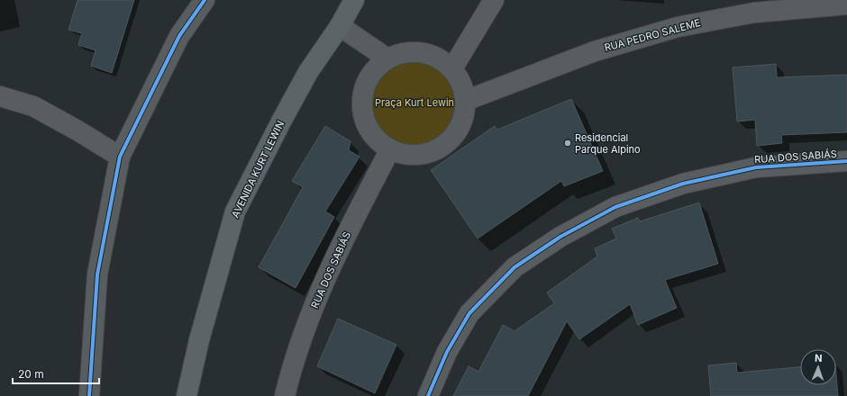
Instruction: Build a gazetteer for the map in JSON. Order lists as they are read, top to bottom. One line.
{"streets":{"main road":["AVENIDA KURT LEWIN"],"street":["RUA PEDRO SALEME","RUA DOS SABIÁS"]},"crossings":[["RUA PEDRO SALEME","RUA DOS SABIÁS"]],"parks":["Praça Kurt Lewin"],"places":["Residencial Parque Alpino"],"scale_bar":"20 m","north":"top"}
